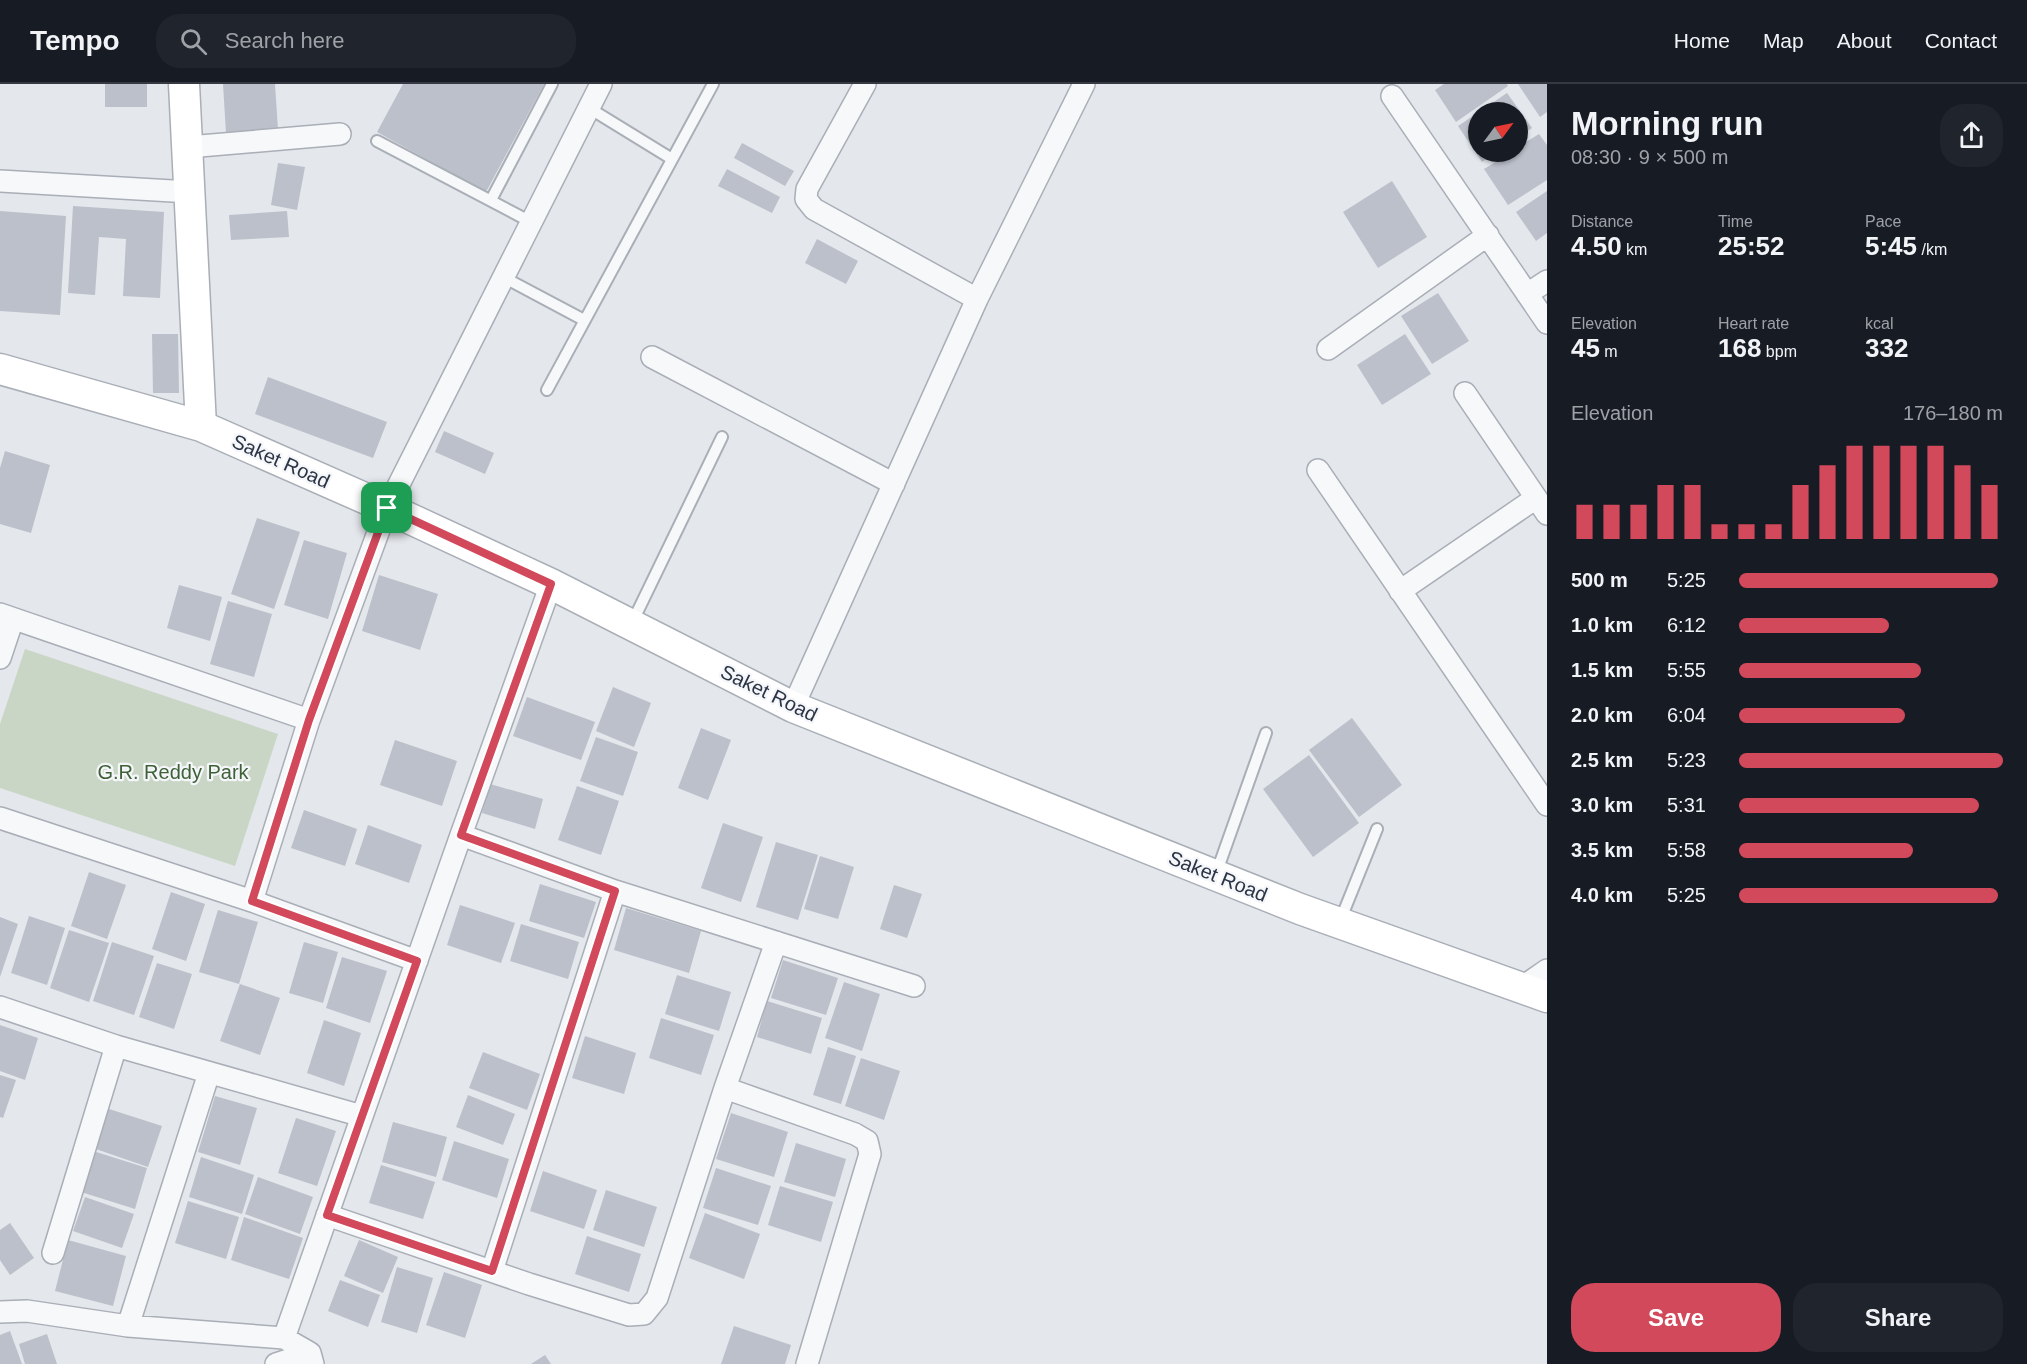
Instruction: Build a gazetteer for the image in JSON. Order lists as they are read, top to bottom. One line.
{"streets":{"street":["Saket Road"]},"parks":["G.R. Reddy Park"],"north":"top right","page":{"header":"Tempo","search":"Search here","nav":["Home","Map","About","Contact"],"heading":["Morning run","08:30 · 9 × 500 m"],"stats":[["Distance","4.50 km"],["Time","25:52"],["Pace","5:45 /km"],["Elevation","45 m"],["Heart rate","168 bpm"],["kcal","332"]],"chart":["Elevation","176–180 m"],"list":[{"name":"500 m","note":"5:25"},{"name":"1.0 km","note":"6:12"},{"name":"1.5 km","note":"5:55"},{"name":"2.0 km","note":"6:04"},{"name":"2.5 km","note":"5:23"},{"name":"3.0 km","note":"5:31"},{"name":"3.5 km","note":"5:58"},{"name":"4.0 km","note":"5:25"}],"buttons":["Save","Share"]}}
